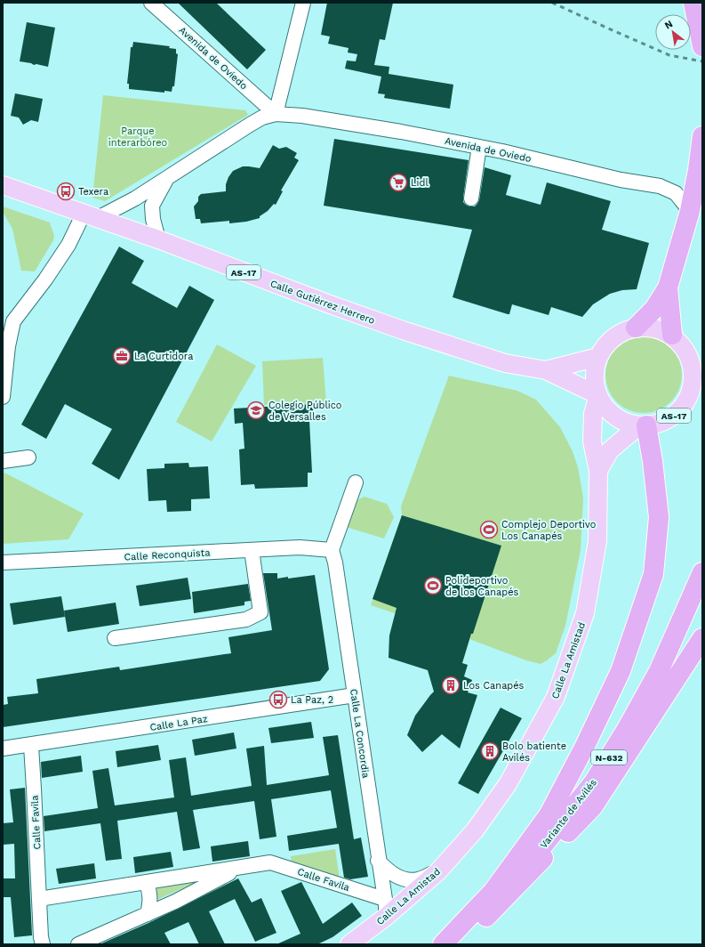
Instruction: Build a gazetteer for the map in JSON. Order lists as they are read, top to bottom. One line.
{"streets":{"highway":["N-632","Variante de Avilés"],"main road":["AS-17","Calle Gutiérrez Herrero","Calle La Amistad"],"street":["Avenida de Oviedo","Calle Reconquista","Calle La Paz","Calle La Concordia","Calle Favila"]},"crossings":[["Avenida de Oviedo","Calle Gutiérrez Herrero"],["AS-17","Calle Gutiérrez Herrero"],["AS-17","Calle La Amistad"],["Calle Reconquista","Calle La Concordia"],["Calle La Amistad","Calle La Concordia"],["Calle La Paz","Calle La Concordia"],["Calle La Paz","Calle Favila"],["Calle La Concordia","Calle Favila"]],"parks":["Parque interarbóreo"],"places":{"supermarket":["Lidl"],"bus stop":["Texera","La Paz, 2"],"office":["La Curtidora"],"school or university":["Colegio Público de Versalles"],"sports":["Complejo Deportivo Los Canapés","Polideportivo de los Canapés"],"building":["Los Canapés","Bolo batiente Avilés"]},"north":"top left"}
